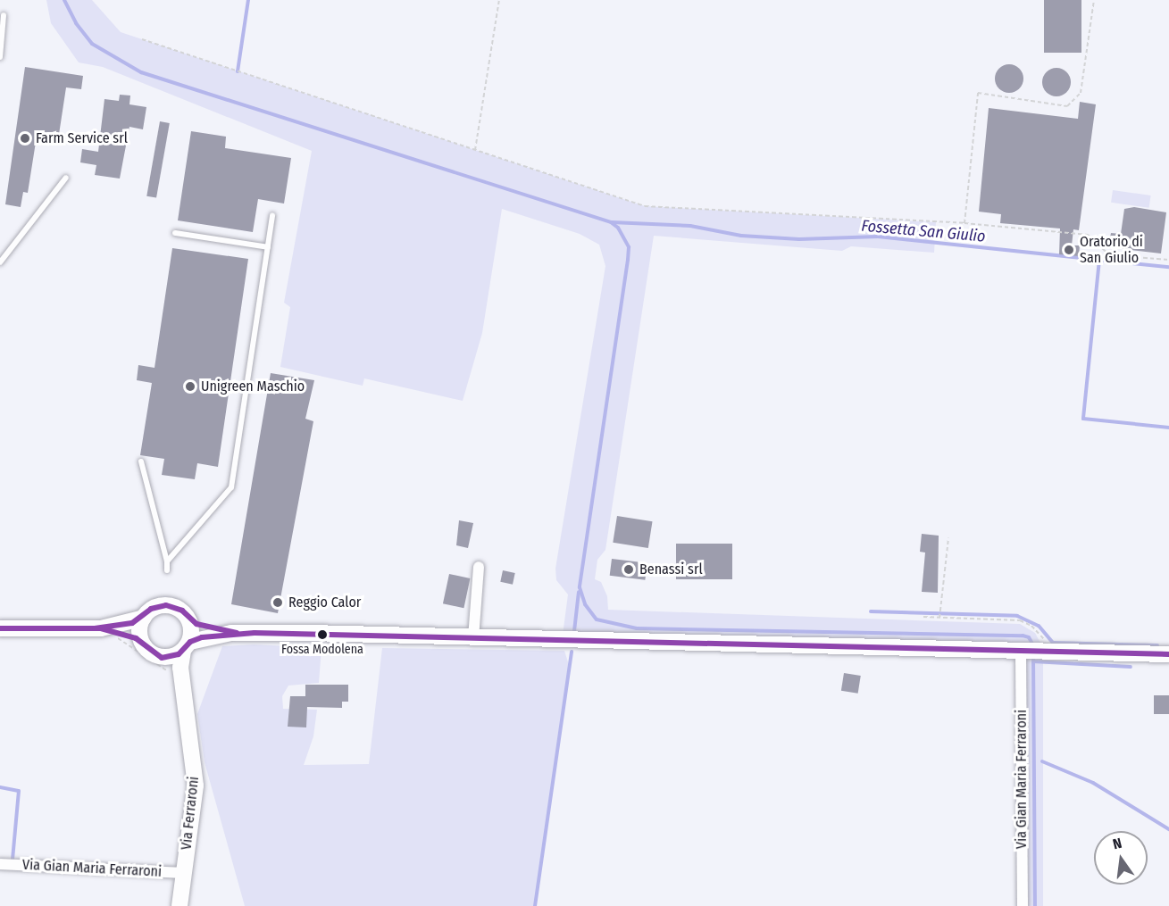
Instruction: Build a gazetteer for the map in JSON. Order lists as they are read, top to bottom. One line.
{"streets":{"street":["Via Gian Maria Ferraroni","Via Ferraroni"]},"crossings":[["Via Gian Maria Ferraroni","Via Ferraroni"]],"water":["Fossetta San Giulio"],"places":["Farm Service srl","Oratorio di San Giulio","Unigreen Maschio","Benassi srl","Reggio Calor","Fossa Modolena"],"north":"top"}
